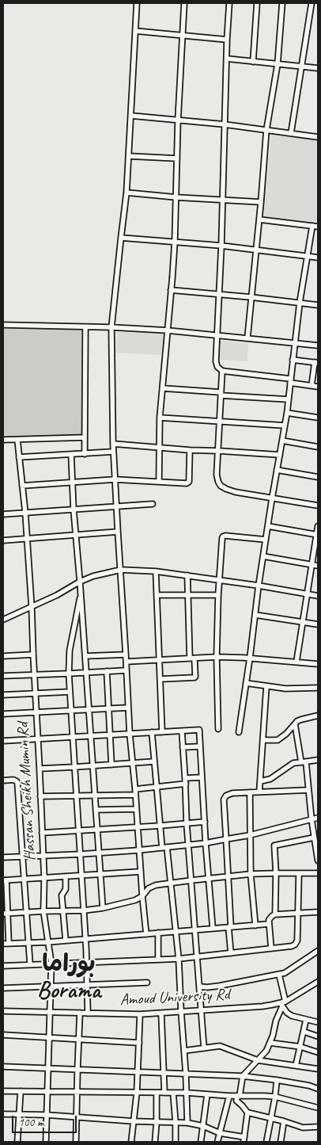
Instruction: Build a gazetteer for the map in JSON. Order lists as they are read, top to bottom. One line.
{"streets":{"street":["Hassan Sheikh Mumin Rd","Amoud University Rd"]},"crossings":[["Hassan Sheikh Mumin Rd","Amoud University Rd"]],"districts":["بوراما Borama"],"scale_bar":"100 m"}
